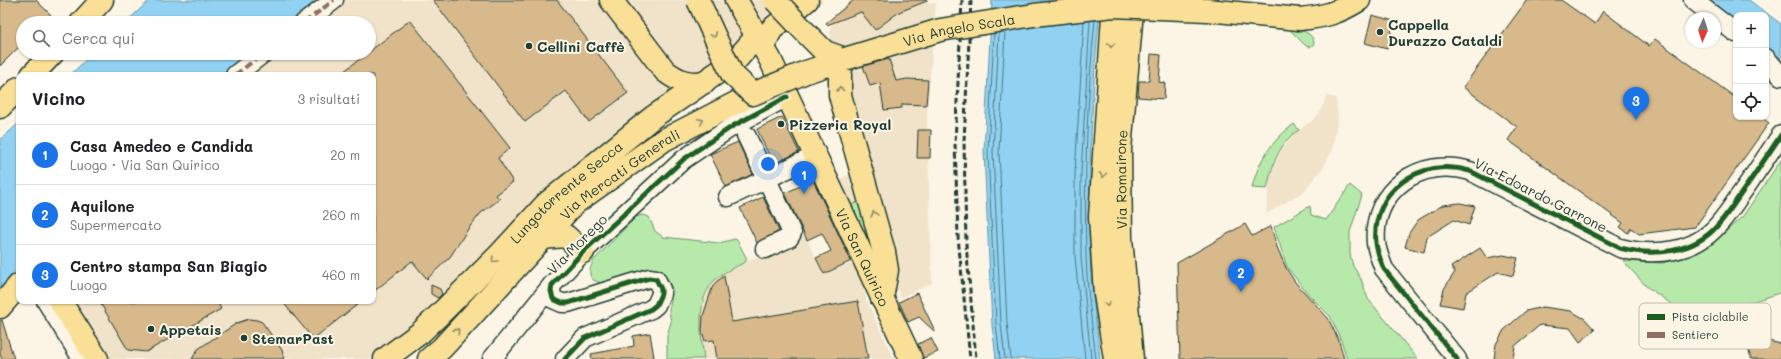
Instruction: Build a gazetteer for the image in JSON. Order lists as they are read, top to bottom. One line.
{"streets":{"main road":["Via Angelo Scala","Via Mercati Generali","Via Romairone","Lungotorrente Secca","Via San Quirico"],"street":["Via Edoardo Garrone","Via Morego"]},"crossings":[["Via Angelo Scala","Via Mercati Generali"],["Via Angelo Scala","Via Romairone"],["Lungotorrente Secca","Via San Quirico"],["Via Morego","Via San Quirico"]],"one_way":["Via Mercati Generali","Lungotorrente Secca"],"places":["Cappella Durazzo Cataldi","Cellini Caffè","Pizzeria Royal","Appetais","StemarPast"],"legend":["Pista ciclabile","Sentiero"],"north":"bottom","page":{"map_buttons":["+","−"],"search":"Cerca qui","heading":["Vicino","3 risultati"],"pins":["3","1","2"],"list":[{"mark":"1","name":"Casa Amedeo e Candida","note":"Luogo · Via San Quirico","value":"20 m"},{"mark":"2","name":"Aquilone","note":"Supermercato","value":"260 m"},{"mark":"3","name":"Centro stampa San Biagio","note":"Luogo","value":"460 m"}]}}
